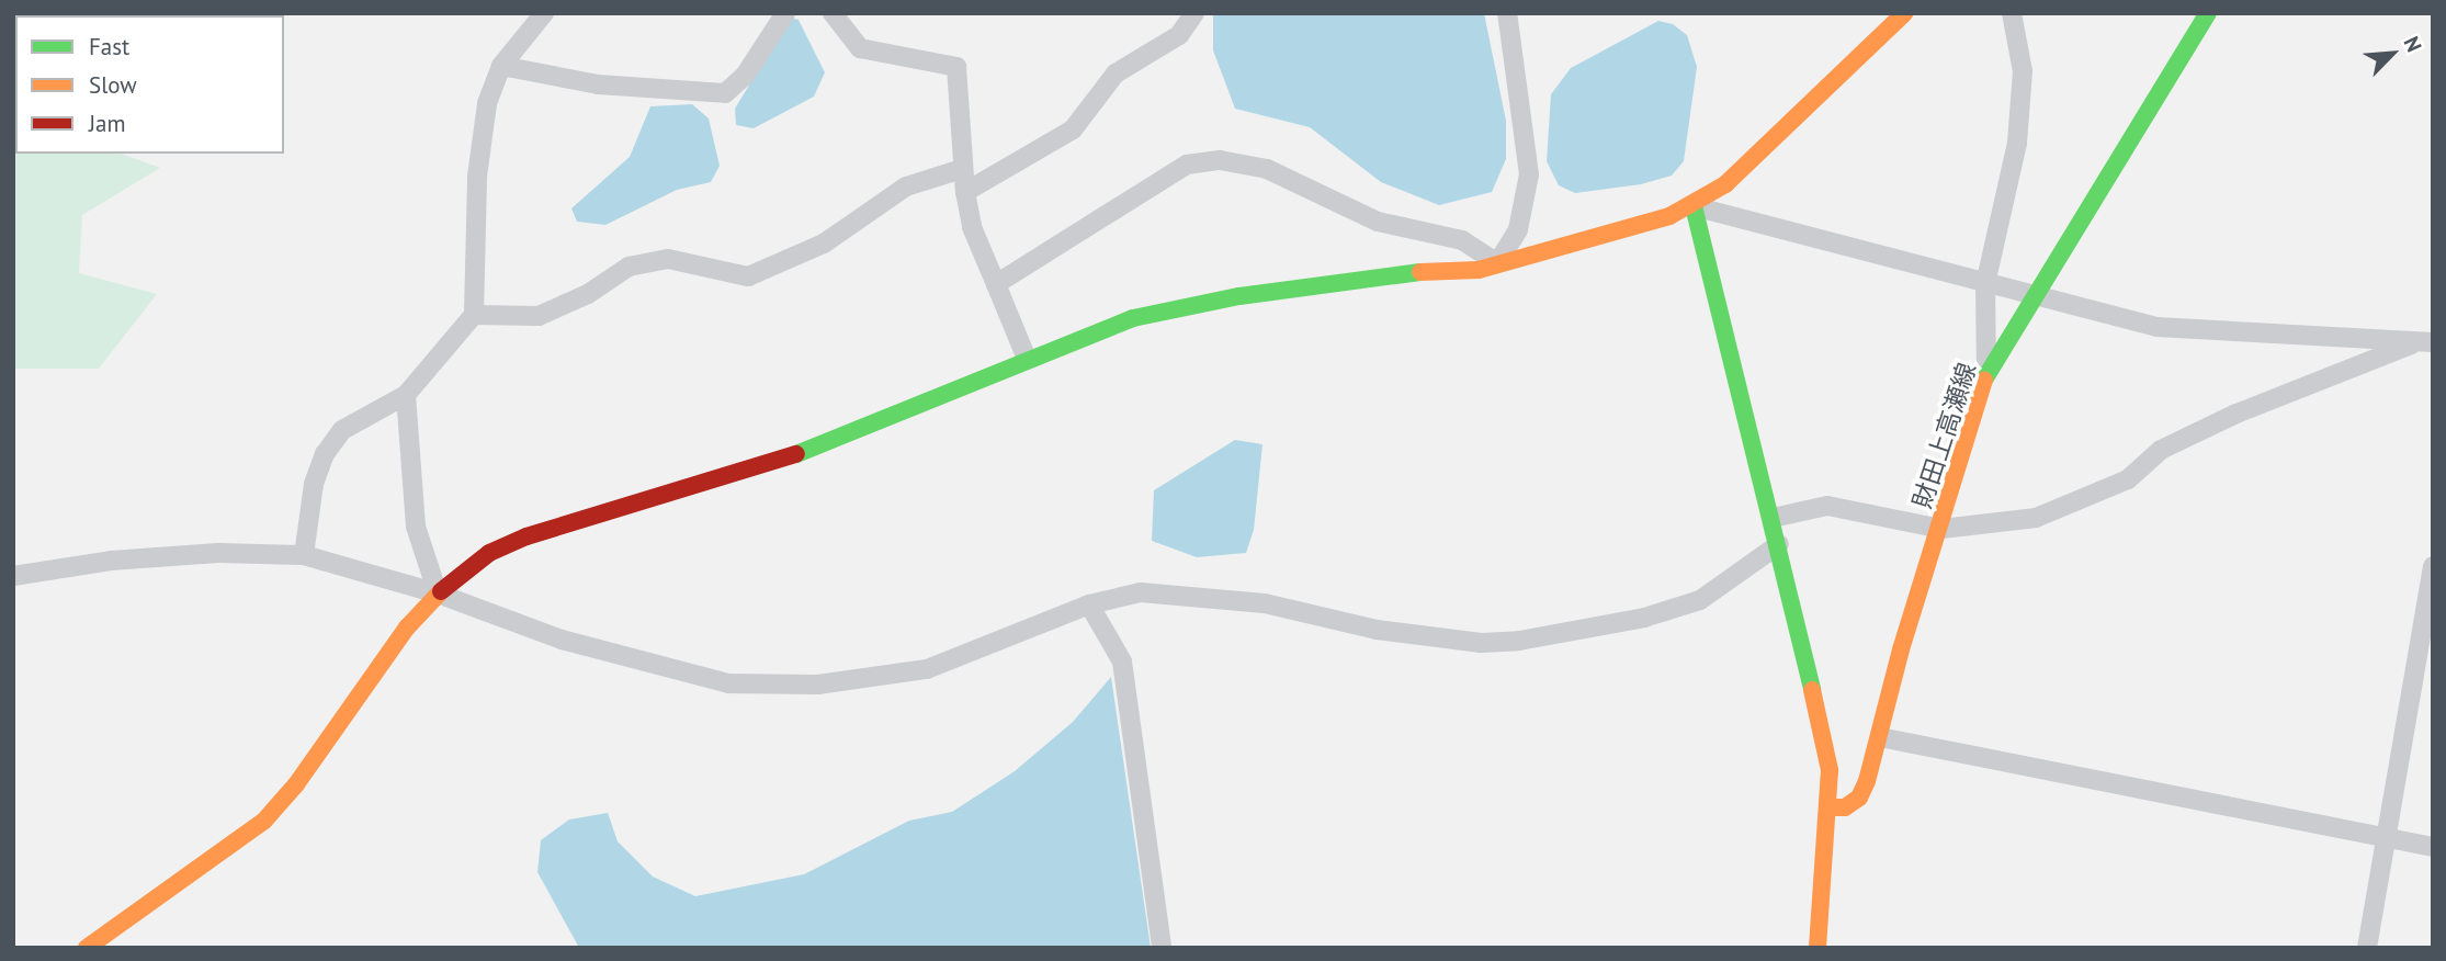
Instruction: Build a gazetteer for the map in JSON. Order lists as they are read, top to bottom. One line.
{"streets":{"street":["財田上高瀬線"]},"legend":["Fast","Slow","Jam"],"north":"top right"}
